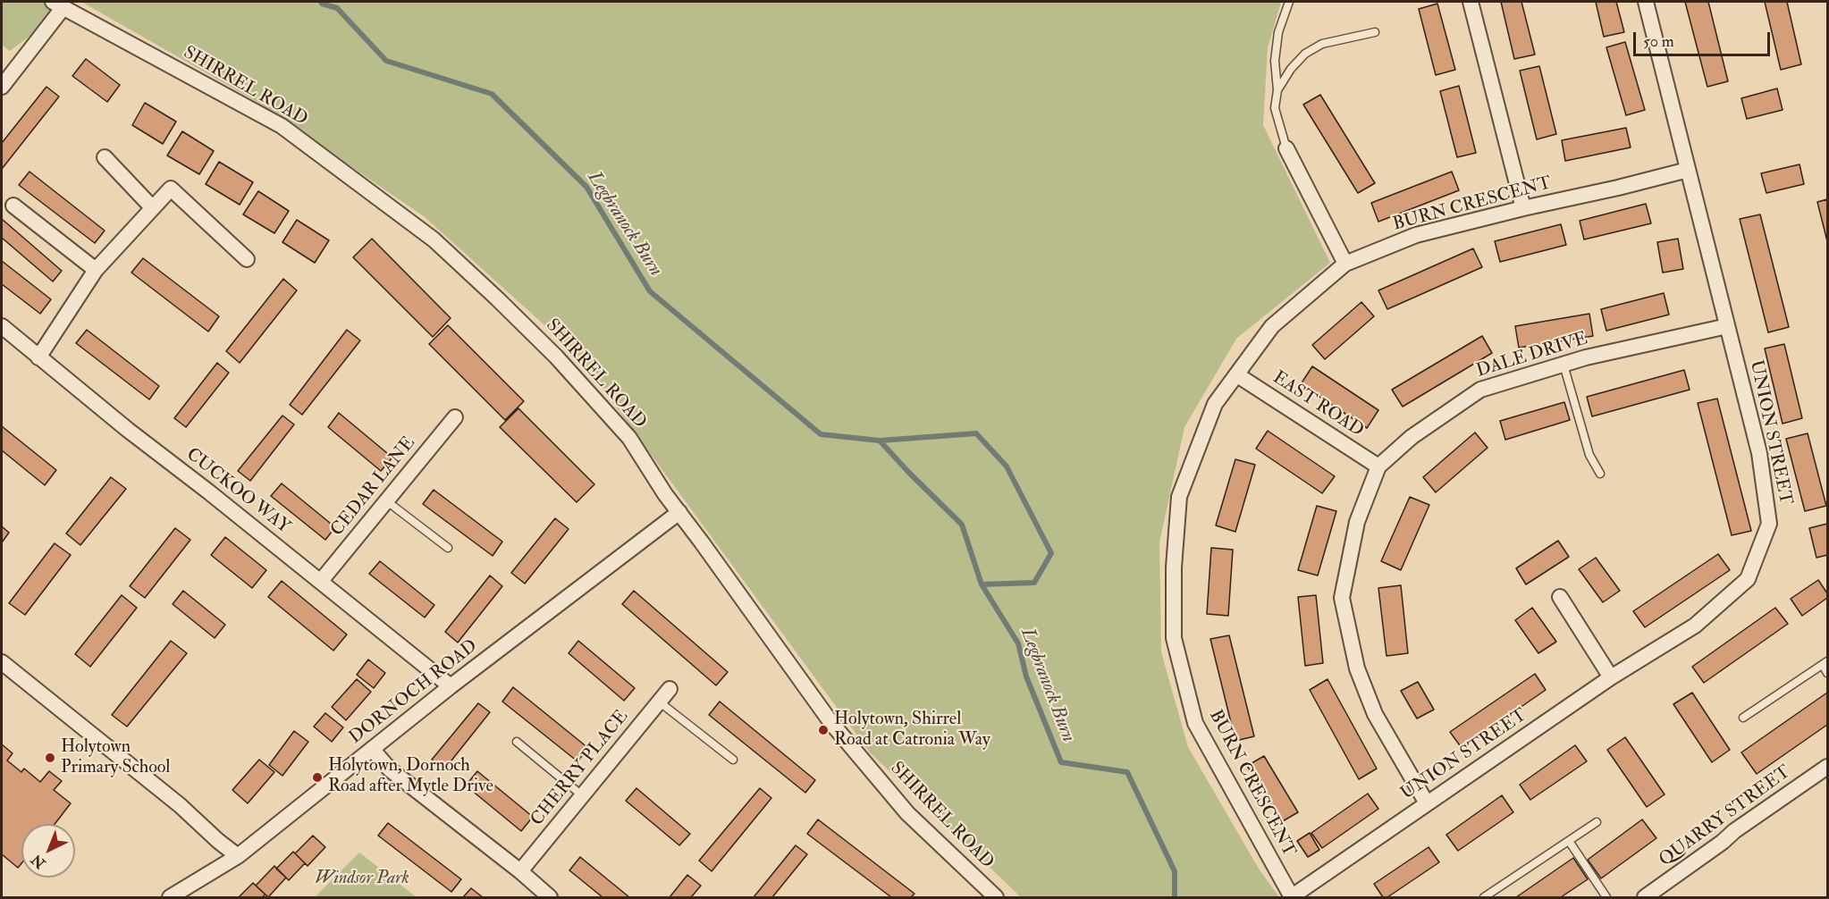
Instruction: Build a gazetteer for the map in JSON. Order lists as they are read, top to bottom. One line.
{"streets":{"street":["SHIRREL ROAD","BURN CRESCENT","DALE DRIVE","EAST ROAD","UNION STREET","CEDAR LANE","CUCKOO WAY","DORNOCH ROAD","CHERRY PLACE","QUARRY STREET"]},"crossings":[["SHIRREL ROAD","DORNOCH ROAD"],["BURN CRESCENT","EAST ROAD"],["BURN CRESCENT","UNION STREET"],["DALE DRIVE","EAST ROAD"],["DALE DRIVE","UNION STREET"],["CEDAR LANE","CUCKOO WAY"],["CUCKOO WAY","DORNOCH ROAD"]],"water":["Legbranock Burn"],"parks":["Windsor Park"],"places":["Holytown, Shirrel Road at Catronia Way","Holytown Primary School","Holytown, Dornoch Road after Mytle Drive"],"scale_bar":"50 m","north":"bottom left"}
